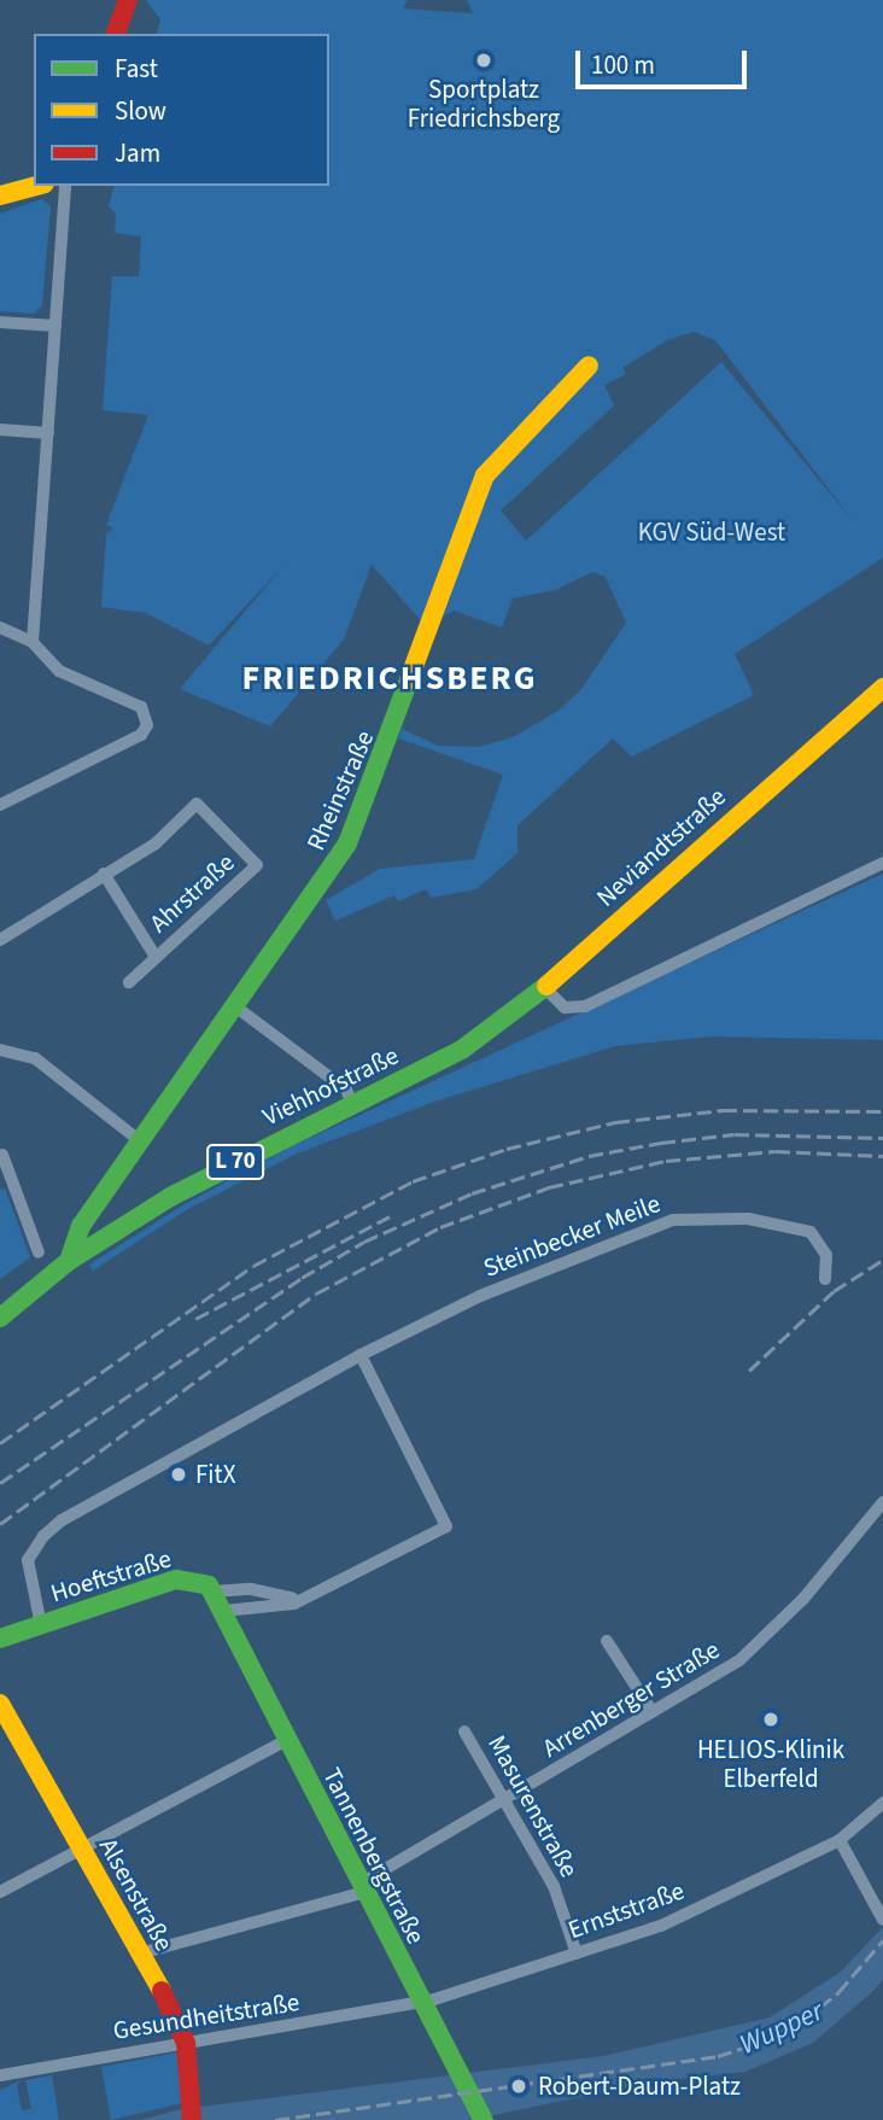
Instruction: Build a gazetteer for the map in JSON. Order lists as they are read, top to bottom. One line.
{"streets":{"main road":["Rheinstraße","Neviandtstraße","Viehhofstraße","L 70","Hoeftstraße","Tannenbergstraße","Alsenstraße"],"street":["Ahrstraße","Steinbecker Meile","Arrenberger Straße","Masurenstraße","Ernststraße","Gesundheitstraße"]},"crossings":[["Rheinstraße","Viehhofstraße"],["Neviandtstraße","Viehhofstraße"],["Steinbecker Meile","Hoeftstraße"],["Arrenberger Straße","Masurenstraße"],["Arrenberger Straße","Tannenbergstraße"],["Arrenberger Straße","Alsenstraße"],["Masurenstraße","Ernststraße"],["Tannenbergstraße","Ernststraße"],["Tannenbergstraße","Gesundheitstraße"],["Alsenstraße","Gesundheitstraße"],["Ernststraße","Gesundheitstraße"]],"districts":["FRIEDRICHSBERG"],"water":["Wupper"],"parks":["KGV Süd-West"],"places":["Sportplatz Friedrichsberg","FitX","HELIOS-Klinik Elberfeld","Robert-Daum-Platz"],"legend":["Fast","Slow","Jam"],"scale_bar":"100 m"}
